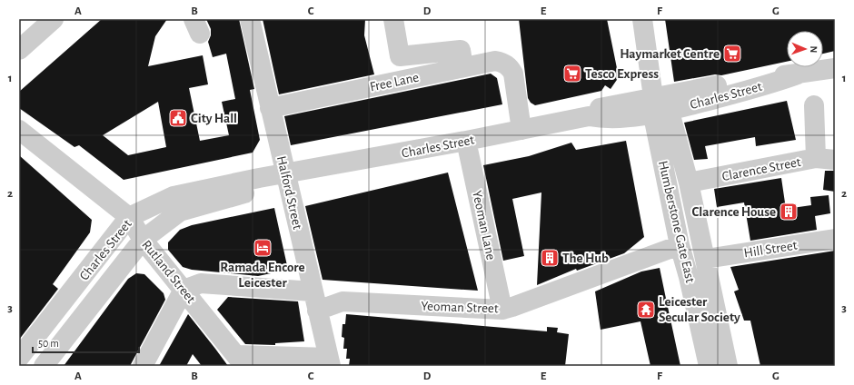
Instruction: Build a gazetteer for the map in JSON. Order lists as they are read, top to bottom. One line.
{"streets":{"street":["Free Lane","Charles Street","Clarence Street","Halford Street","Humberstone Gate East","Yeoman Lane","Hill Street","Rutland Street","Yeoman Street"]},"crossings":[["Free Lane","Charles Street"],["Free Lane","Halford Street"],["Charles Street","Halford Street"],["Charles Street","Humberstone Gate East"],["Charles Street","Yeoman Lane"],["Charles Street","Rutland Street"],["Halford Street","Yeoman Street"],["Humberstone Gate East","Yeoman Street"],["Yeoman Lane","Yeoman Street"]],"places":{"supermarket":["Haymarket Centre","Tesco Express"],"public building":["City Hall"],"building":["Clarence House","The Hub"],"hotel":["Ramada Encore Leicester"],"temple":["Leicester Secular Society"]},"scale_bar":"50 m","north":"right","grid":{"columns":["A","B","C","D","E","F","G"],"rows":["1","2","3"]}}
